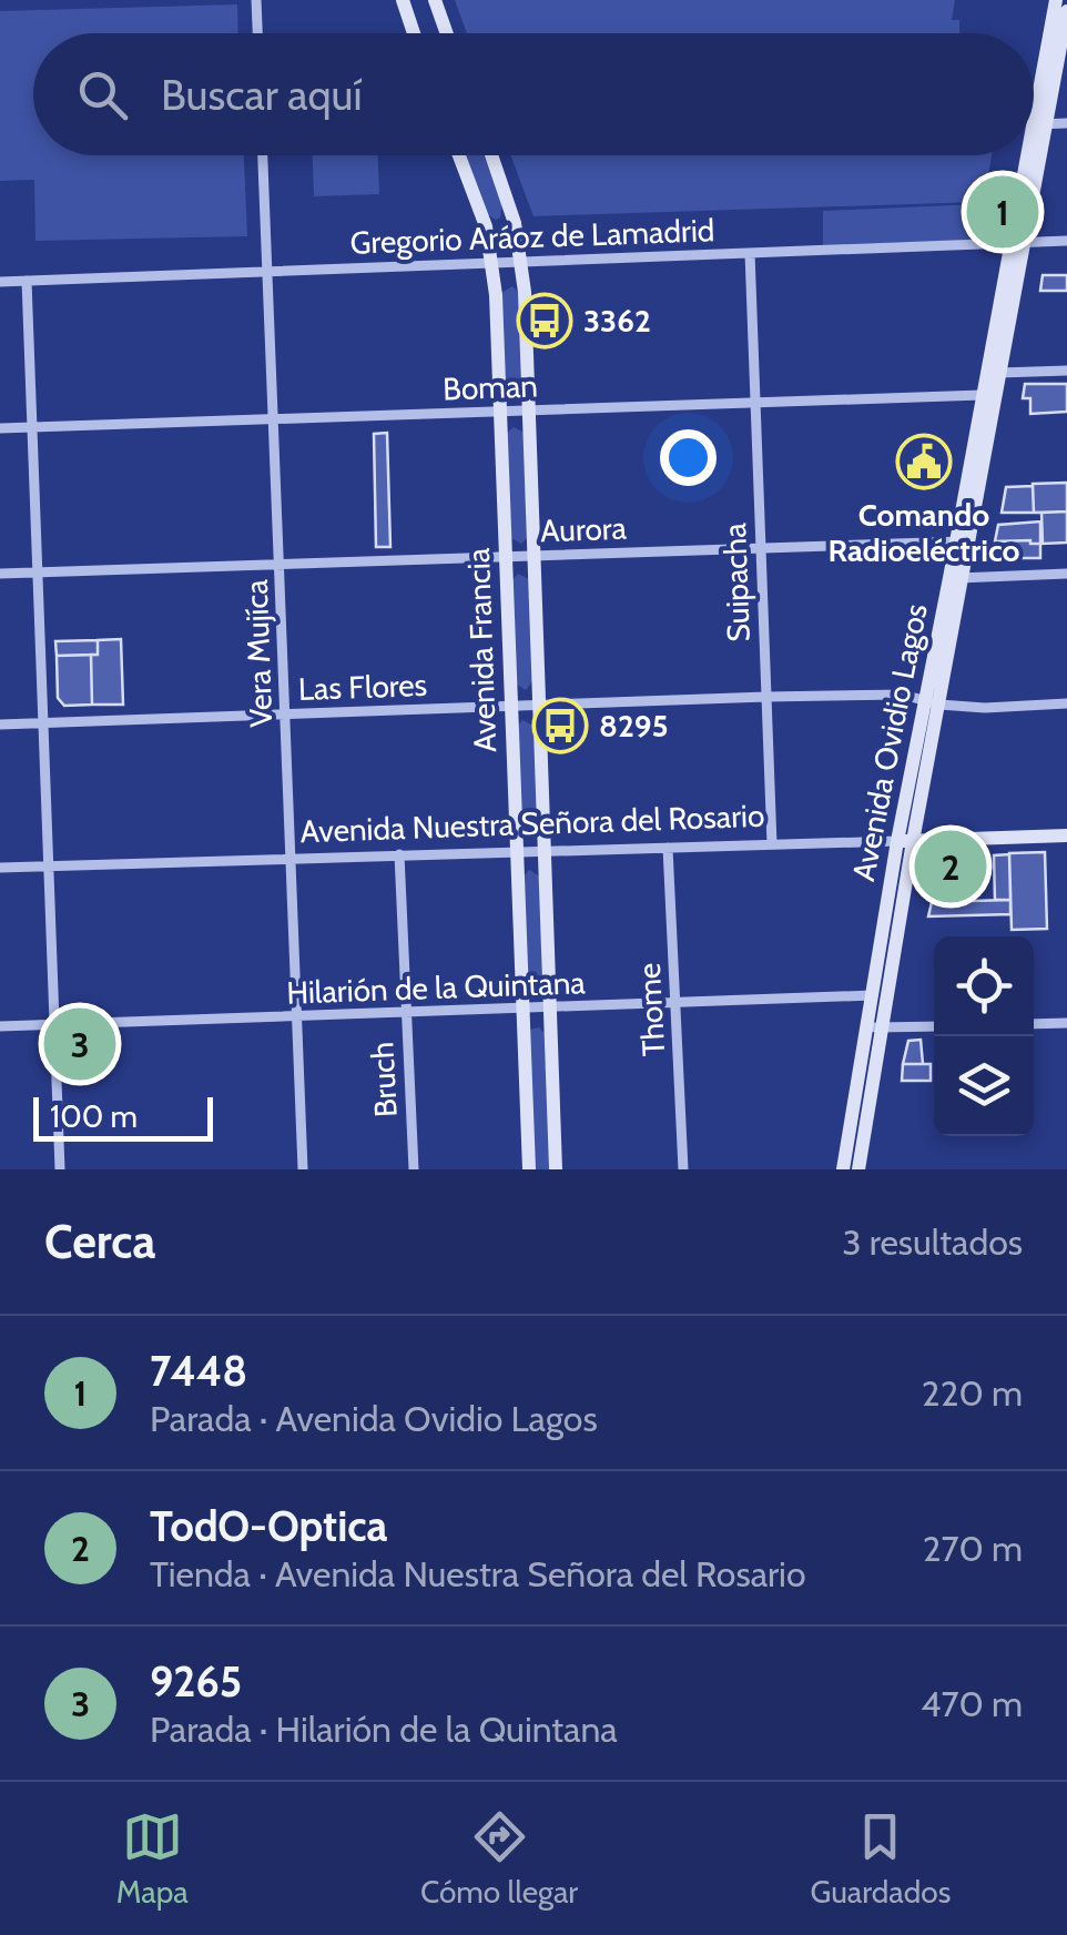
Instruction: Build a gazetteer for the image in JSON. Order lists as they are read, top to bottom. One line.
{"streets":{"street":["Gregorio Aráoz de Lamadrid","Boman","Aurora","Suipacha","Avenida Francia","Vera Mujíca","Las Flores","Avenida Ovidio Lagos","Avenida Nuestra Señora del Rosario","Hilarión de la Quintana","Thome","Bruch"]},"crossings":[["Gregorio Aráoz de Lamadrid","Suipacha"],["Gregorio Aráoz de Lamadrid","Avenida Francia"],["Gregorio Aráoz de Lamadrid","Vera Mujíca"],["Gregorio Aráoz de Lamadrid","Avenida Ovidio Lagos"],["Boman","Suipacha"],["Boman","Avenida Francia"],["Boman","Vera Mujíca"],["Boman","Avenida Ovidio Lagos"],["Aurora","Suipacha"],["Aurora","Avenida Francia"],["Aurora","Vera Mujíca"],["Aurora","Avenida Ovidio Lagos"],["Suipacha","Las Flores"],["Suipacha","Avenida Nuestra Señora del Rosario"],["Avenida Francia","Las Flores"],["Avenida Francia","Avenida Nuestra Señora del Rosario"],["Avenida Francia","Hilarión de la Quintana"],["Vera Mujíca","Las Flores"],["Vera Mujíca","Avenida Nuestra Señora del Rosario"],["Vera Mujíca","Hilarión de la Quintana"],["Las Flores","Avenida Ovidio Lagos"],["Avenida Ovidio Lagos","Avenida Nuestra Señora del Rosario"],["Avenida Ovidio Lagos","Hilarión de la Quintana"],["Avenida Nuestra Señora del Rosario","Thome"],["Avenida Nuestra Señora del Rosario","Bruch"],["Hilarión de la Quintana","Thome"],["Hilarión de la Quintana","Bruch"]],"places":{"bus stop":["3362","8295"],"public building":["Comando Radioeléctrico"]},"scale_bar":"100 m","page":{"search":"Buscar aquí","pins":["1","2","3"],"scale":"100 m","heading":["Cerca","3 resultados"],"list":[{"mark":"1","name":"7448","note":"Parada · Avenida Ovidio Lagos","value":"220 m"},{"mark":"2","name":"TodO-Optica","note":"Tienda · Avenida Nuestra Señora del Rosario","value":"270 m"},{"mark":"3","name":"9265","note":"Parada · Hilarión de la Quintana","value":"470 m"}],"nav":["Mapa","Cómo llegar","Guardados"]}}
